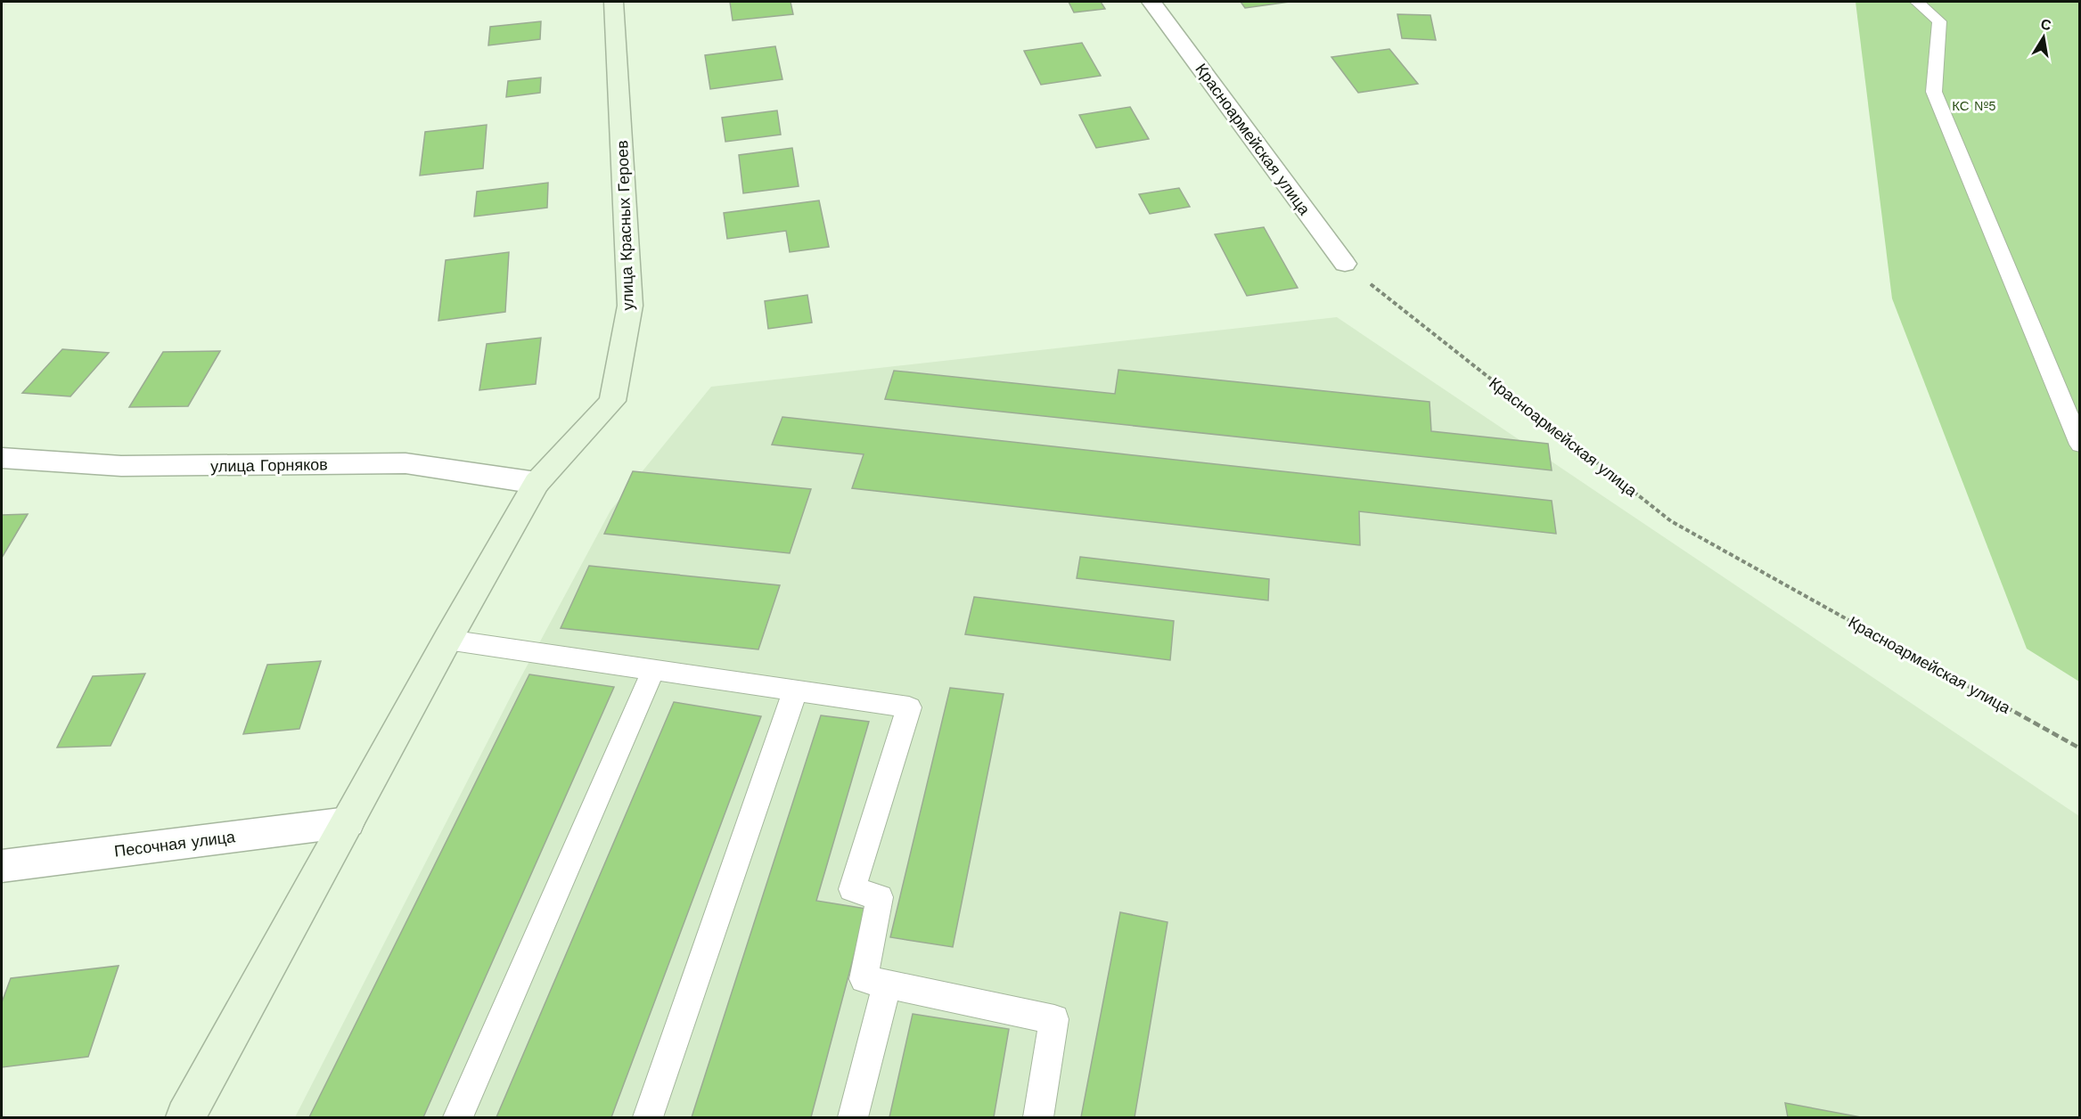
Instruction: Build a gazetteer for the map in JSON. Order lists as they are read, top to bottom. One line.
{"streets":{"main road":["улица Красных Героев"],"street":["Красноармейская улица","улица Горняков","Песочная улица"]},"crossings":[["улица Красных Героев","улица Горняков"],["улица Красных Героев","Песочная улица"]],"parks":["КС №5"],"north":"top"}
